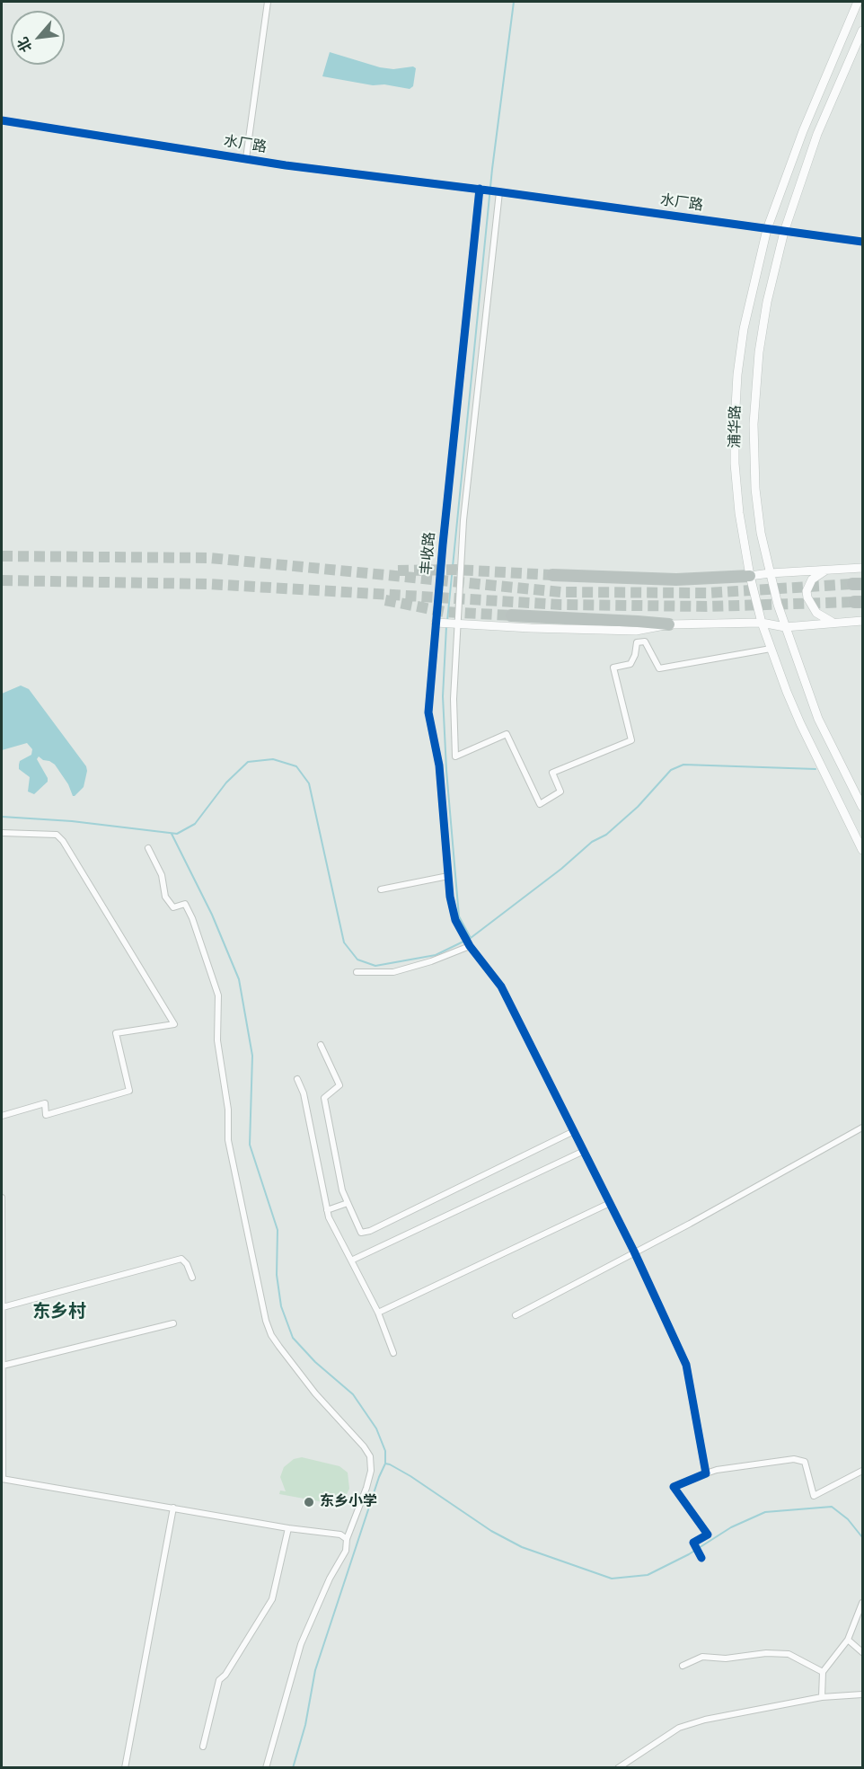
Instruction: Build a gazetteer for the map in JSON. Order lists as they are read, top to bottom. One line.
{"streets":{"main road":["浦华路"],"street":["水厂路","丰收路"]},"crossings":[["水厂路","浦华路"],["水厂路","丰收路"]],"districts":["东乡村"],"places":["东乡小学"],"north":"bottom left"}
